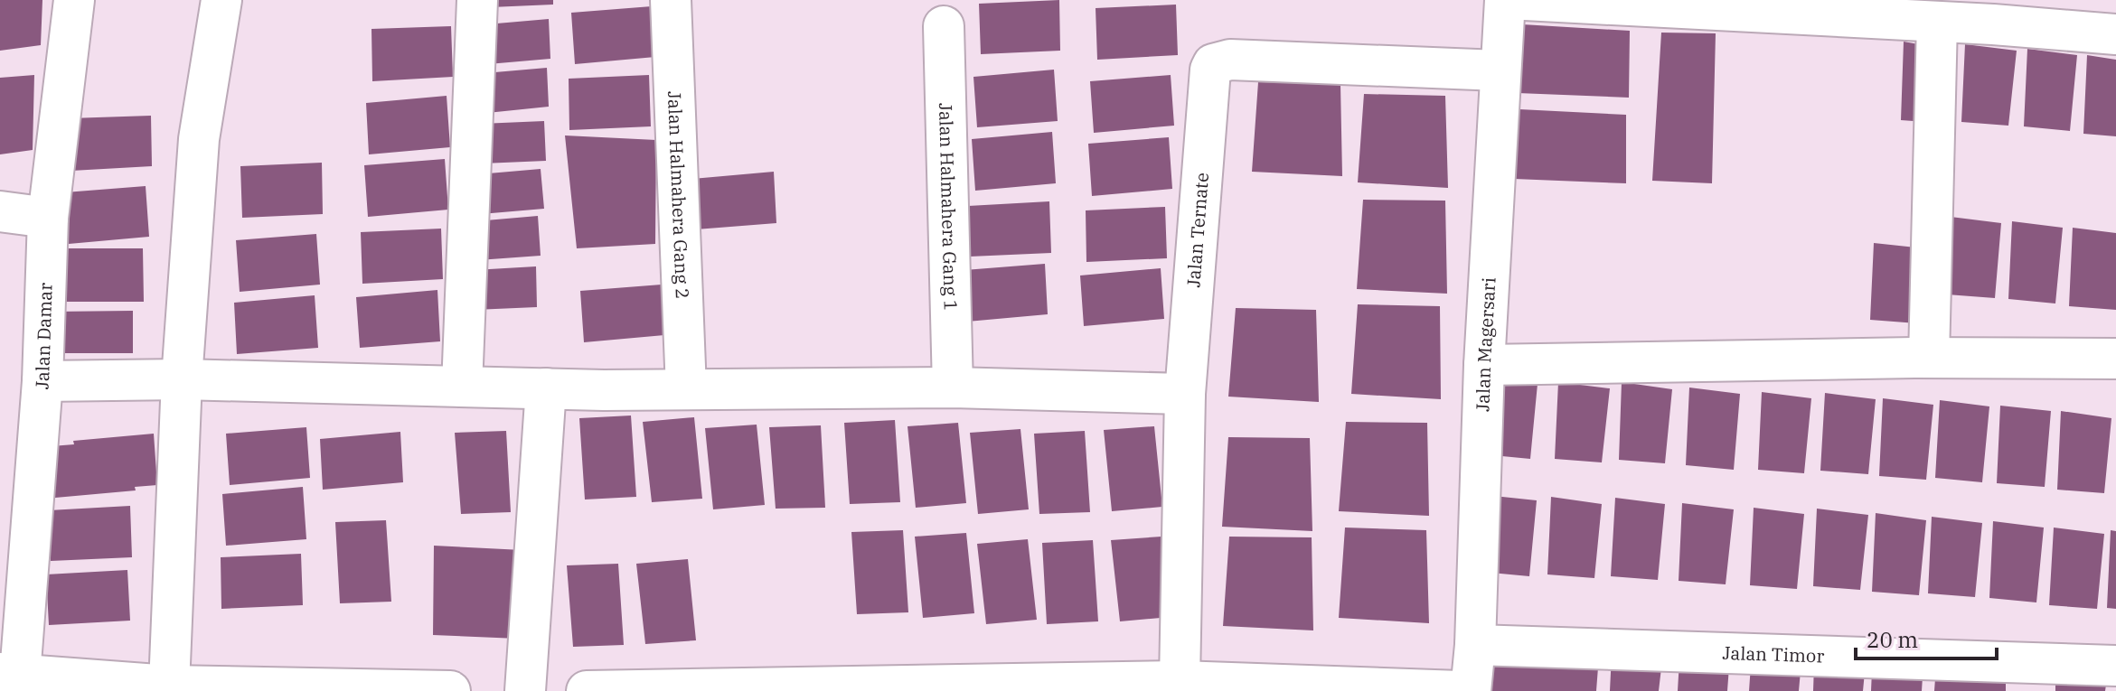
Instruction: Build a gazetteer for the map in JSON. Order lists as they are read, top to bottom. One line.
{"streets":{"street":["Jalan Halmahera Gang 2","Jalan Halmahera Gang 1","Jalan Ternate","Jalan Damar","Jalan Magersari","Jalan Timor"]},"crossings":[["Jalan Ternate","Jalan Magersari"],["Jalan Magersari","Jalan Timor"]],"scale_bar":"20 m"}
